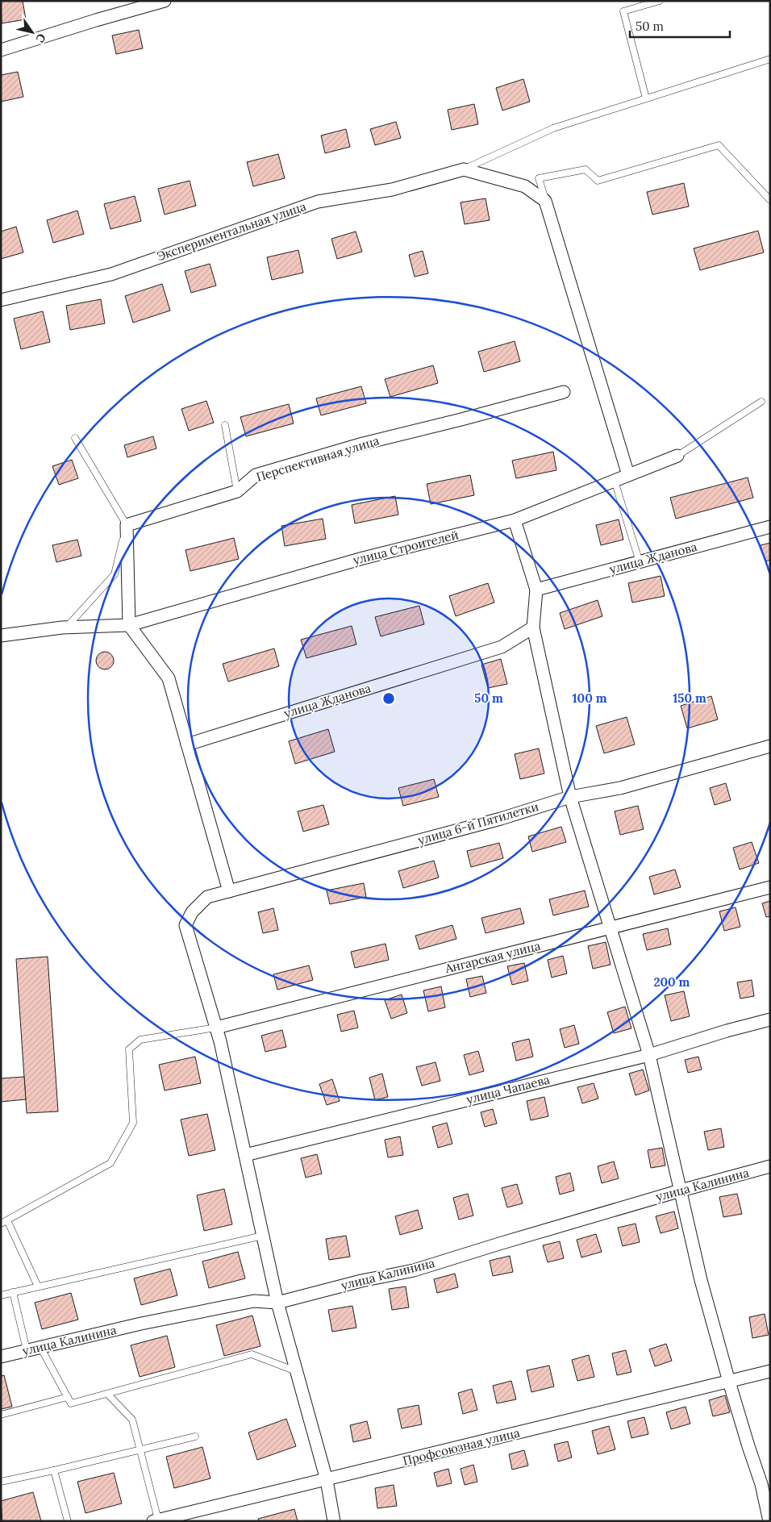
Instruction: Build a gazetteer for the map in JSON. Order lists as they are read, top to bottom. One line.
{"streets":{"street":["Экспериментальная улица","Перспективная улица","улица Строителей","улица Жданова","улица 6-й Пятилетки","Ангарская улица","улица Чапаева","улица Калинина","Профсоюзная улица"]},"crossings":[["улица 6-й Пятилетки","Ангарская улица"]],"scale_bar":"50 m","north":"bottom right","rings":["50 m","100 m","150 m","200 m"]}
